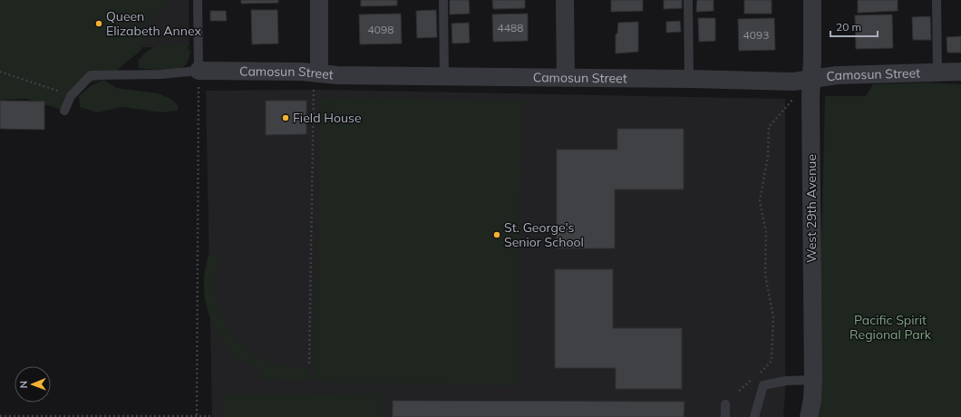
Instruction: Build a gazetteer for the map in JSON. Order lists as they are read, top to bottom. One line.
{"streets":{"street":["Camosun Street","West 29th Avenue"]},"crossings":[["Camosun Street","West 29th Avenue"]],"parks":["Pacific Spirit Regional Park"],"places":["Queen Elizabeth Annex","Field House","St. George's Senior School"],"house_numbers":["4488","4098","4093"],"scale_bar":"20 m","north":"left"}
